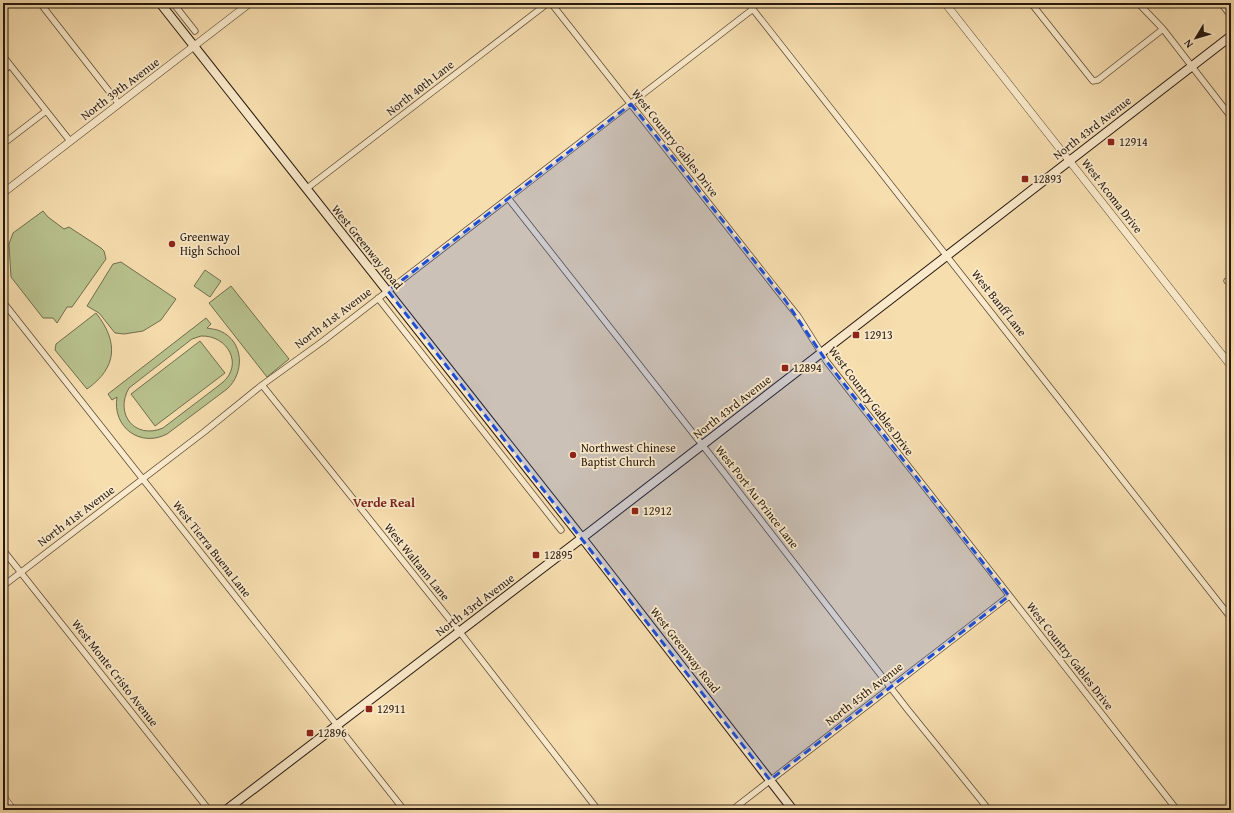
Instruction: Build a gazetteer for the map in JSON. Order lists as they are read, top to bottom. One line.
{"streets":{"main road":["North 43rd Avenue","West Greenway Road"],"street":["North 40th Lane","North 39th Avenue","West Country Gables Drive","West Acoma Drive","West Banff Lane","North 41st Avenue","West Port Au Prince Lane","West Tierra Buena Lane","West Waltann Lane","West Monte Cristo Avenue","North 45th Avenue"]},"crossings":[["North 40th Lane","West Greenway Road"],["North 39th Avenue","West Greenway Road"],["North 43rd Avenue","West Country Gables Drive"],["North 43rd Avenue","West Acoma Drive"],["North 43rd Avenue","West Greenway Road"],["North 43rd Avenue","West Banff Lane"],["North 43rd Avenue","West Port Au Prince Lane"],["North 43rd Avenue","West Tierra Buena Lane"],["North 43rd Avenue","West Waltann Lane"],["West Country Gables Drive","North 41st Avenue"],["West Country Gables Drive","North 45th Avenue"],["West Greenway Road","North 41st Avenue"],["West Greenway Road","North 45th Avenue"],["West Banff Lane","North 41st Avenue"],["North 41st Avenue","West Port Au Prince Lane"],["North 41st Avenue","West Tierra Buena Lane"],["North 41st Avenue","West Waltann Lane"],["North 41st Avenue","West Monte Cristo Avenue"],["West Port Au Prince Lane","North 45th Avenue"]],"districts":["Verde Real"],"places":{"transit":["12914","12893","12913","12894","12912","12895","12911","12896"],"other":["Greenway High School","Northwest Chinese Baptist Church"]},"north":"bottom left"}
